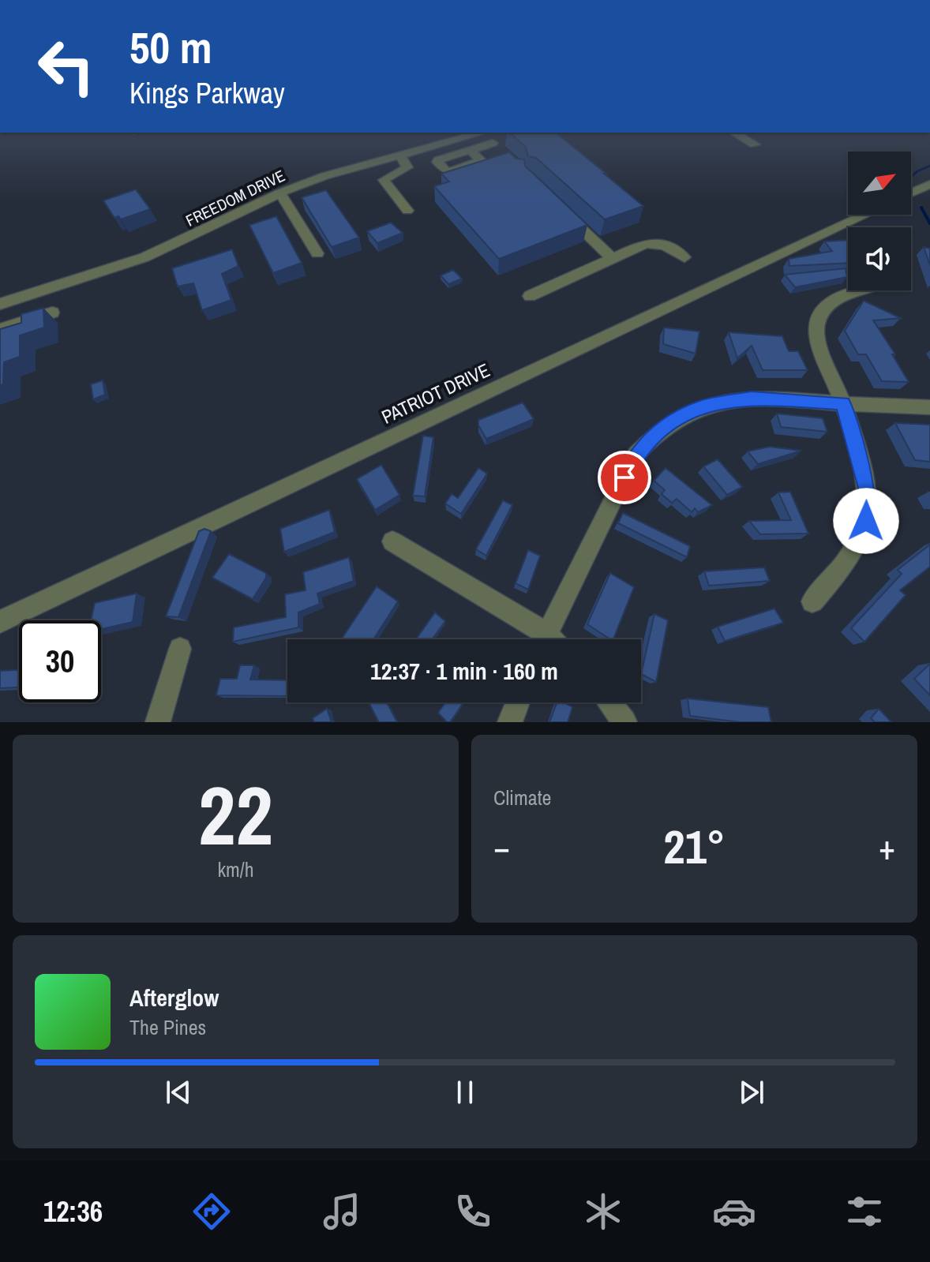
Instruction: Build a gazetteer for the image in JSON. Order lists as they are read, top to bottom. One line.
{"streets":{"street":["FREEDOM DRIVE","PATRIOT DRIVE"]},"north":"top right","page":{"turn":["50 m","Kings Parkway"],"limit":"30","trip":"12:37 · 1 min · 160 m","tile":[["22","km/h"],"Climate"],"heat":["−","21°","+"],"song":["Afterglow","The Pines"],"tabs":"12:36"}}
